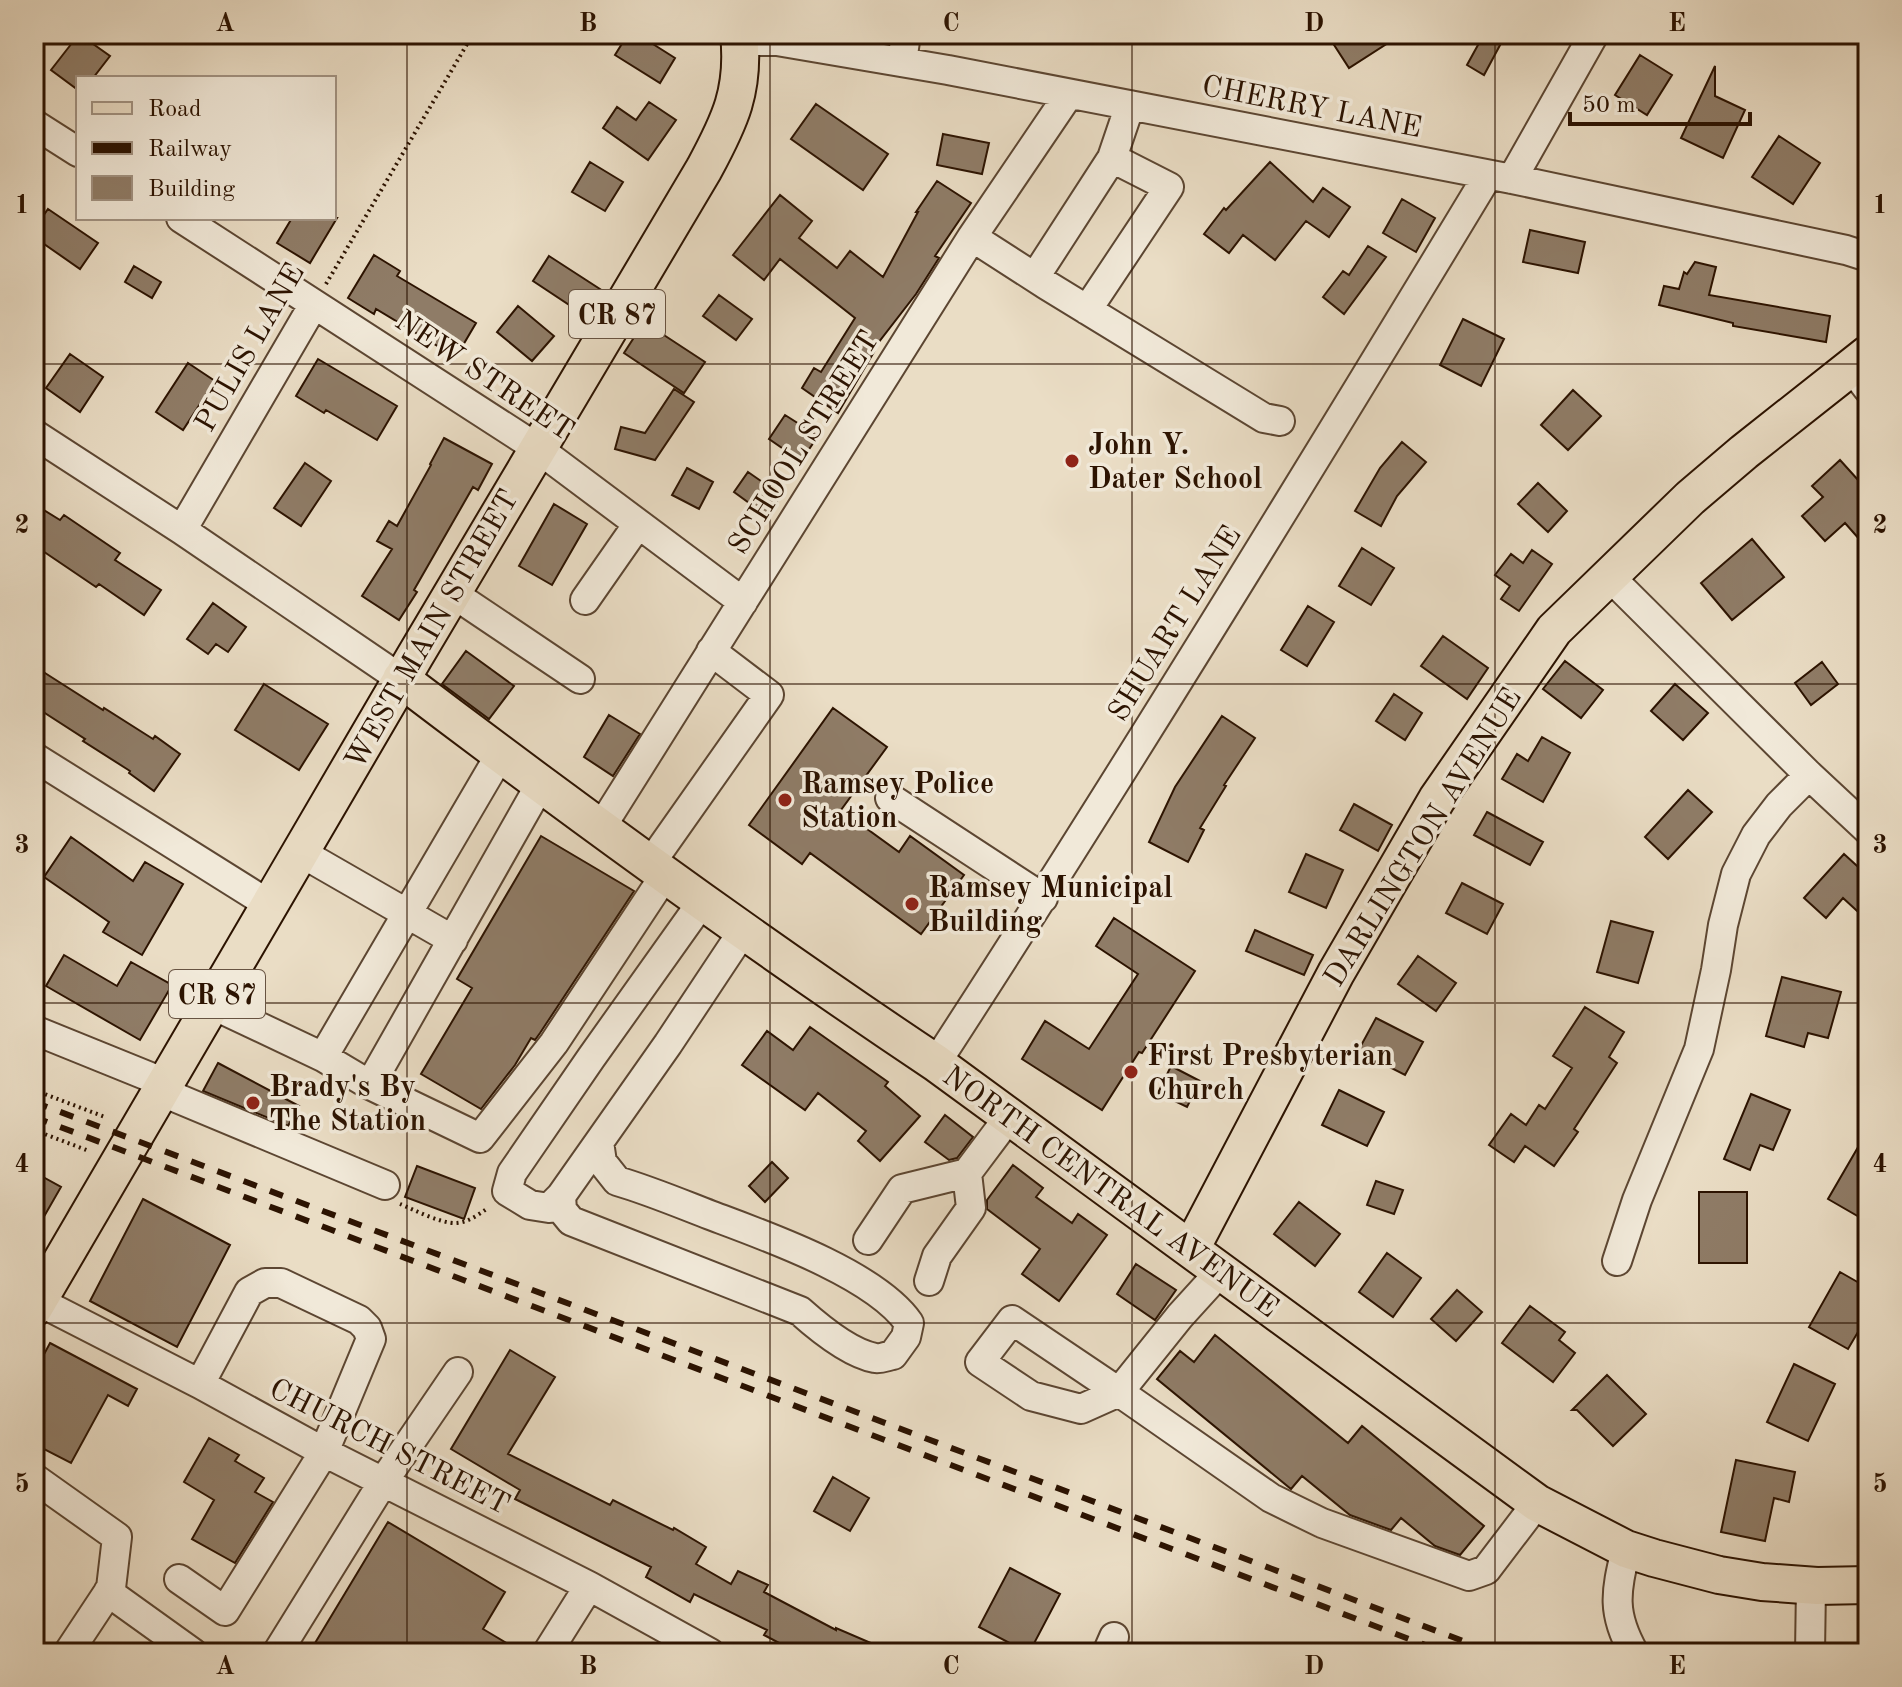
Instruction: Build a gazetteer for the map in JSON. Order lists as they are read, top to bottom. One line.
{"streets":{"main road":["CR 87","WEST MAIN STREET","DARLINGTON AVENUE","NORTH CENTRAL AVENUE"],"street":["CHERRY LANE","PULIS LANE","NEW STREET","SCHOOL STREET","SHUART LANE","CHURCH STREET"]},"crossings":[["CHERRY LANE","SCHOOL STREET"],["CHERRY LANE","SHUART LANE"],["CHERRY LANE","WEST MAIN STREET"],["PULIS LANE","NEW STREET"],["NEW STREET","SCHOOL STREET"],["NEW STREET","WEST MAIN STREET"],["SCHOOL STREET","NORTH CENTRAL AVENUE"],["SHUART LANE","NORTH CENTRAL AVENUE"],["WEST MAIN STREET","NORTH CENTRAL AVENUE"],["WEST MAIN STREET","CHURCH STREET"],["DARLINGTON AVENUE","NORTH CENTRAL AVENUE"]],"places":["John Y. Dater School","Ramsey Police Station","Ramsey Municipal Building","First Presbyterian Church","Brady's By The Station"],"legend":["Road","Railway","Building"],"scale_bar":"50 m","grid":{"columns":["A","B","C","D","E"],"rows":["1","2","3","4","5"]}}
